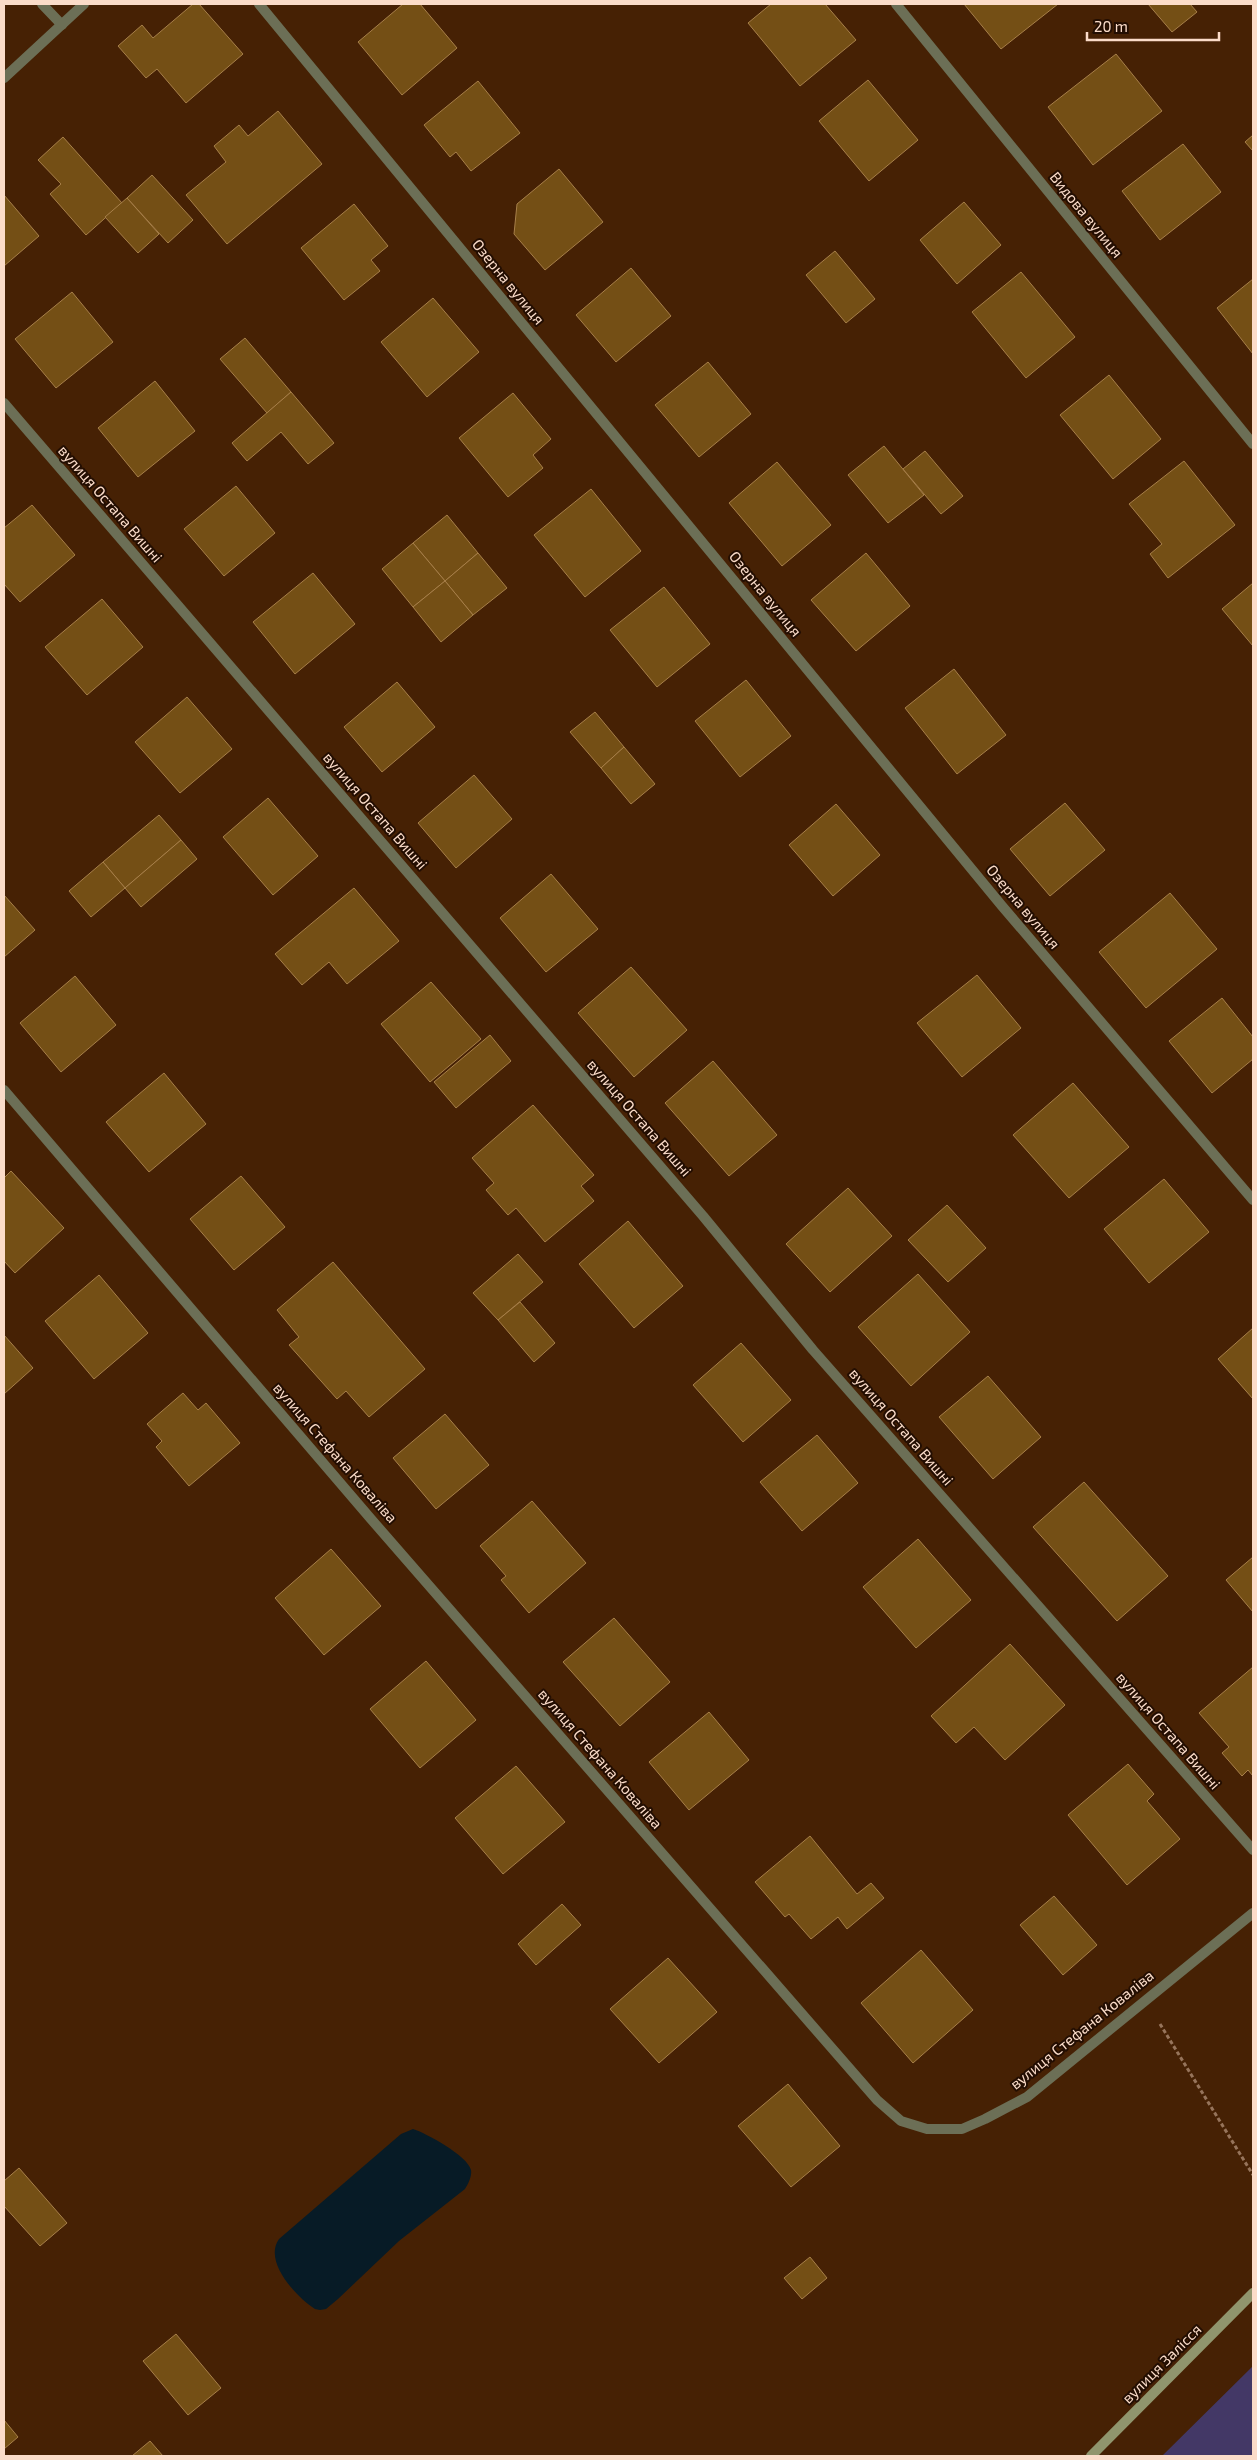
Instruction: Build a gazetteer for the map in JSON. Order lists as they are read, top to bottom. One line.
{"streets":{"main road":["вулиця Залісся"],"street":["Видова вулиця","Озерна вулиця","вулиця Остапа Вишні","вулиця Стефана Коваліва"]},"scale_bar":"20 m"}
